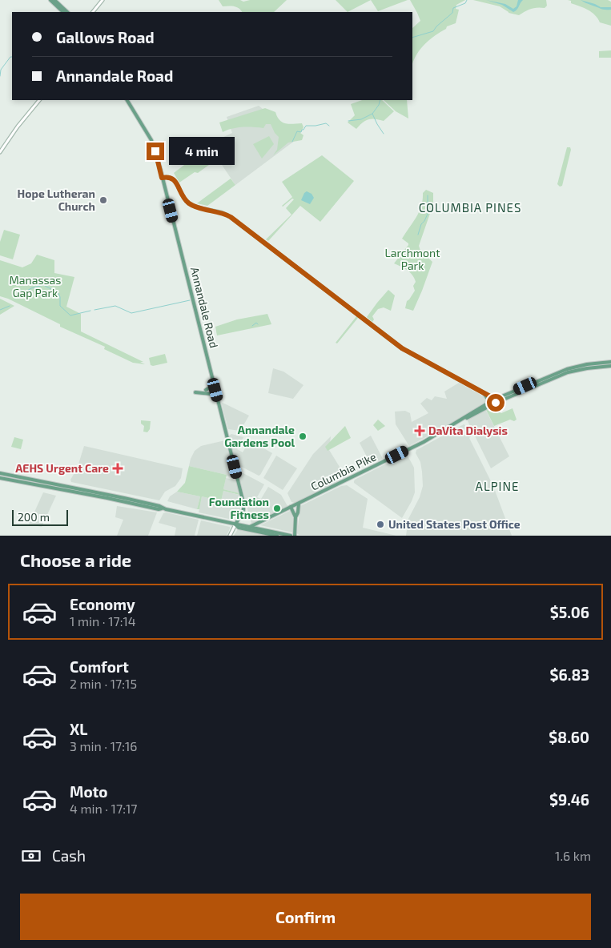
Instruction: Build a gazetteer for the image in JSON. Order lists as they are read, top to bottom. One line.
{"streets":{"main road":["Annandale Road","Columbia Pike"]},"districts":["COLUMBIA PINES","ALPINE"],"parks":["Larchmont Park","Manassas Gap Park"],"places":{"other":["Hope Lutheran Church","Annandale Gardens Pool","Foundation Fitness","United States Post Office"],"health":["DaVita Dialysis","AEHS Urgent Care"]},"scale_bar":"200 m","page":{"banner":["Gallows Road","Annandale Road"],"bubble":"4 min","scale":"200 m","heading":"Choose a ride","list":[{"name":"Economy","note":"1 min · 17:14","value":"$5.06"},{"name":"Comfort","note":"2 min · 17:15","value":"$6.83"},{"name":"XL","note":"3 min · 17:16","value":"$8.60"},{"name":"Moto","note":"4 min · 17:17","value":"$9.46"}],"pay":["Cash","1.6 km"],"buttons":"Confirm"}}
